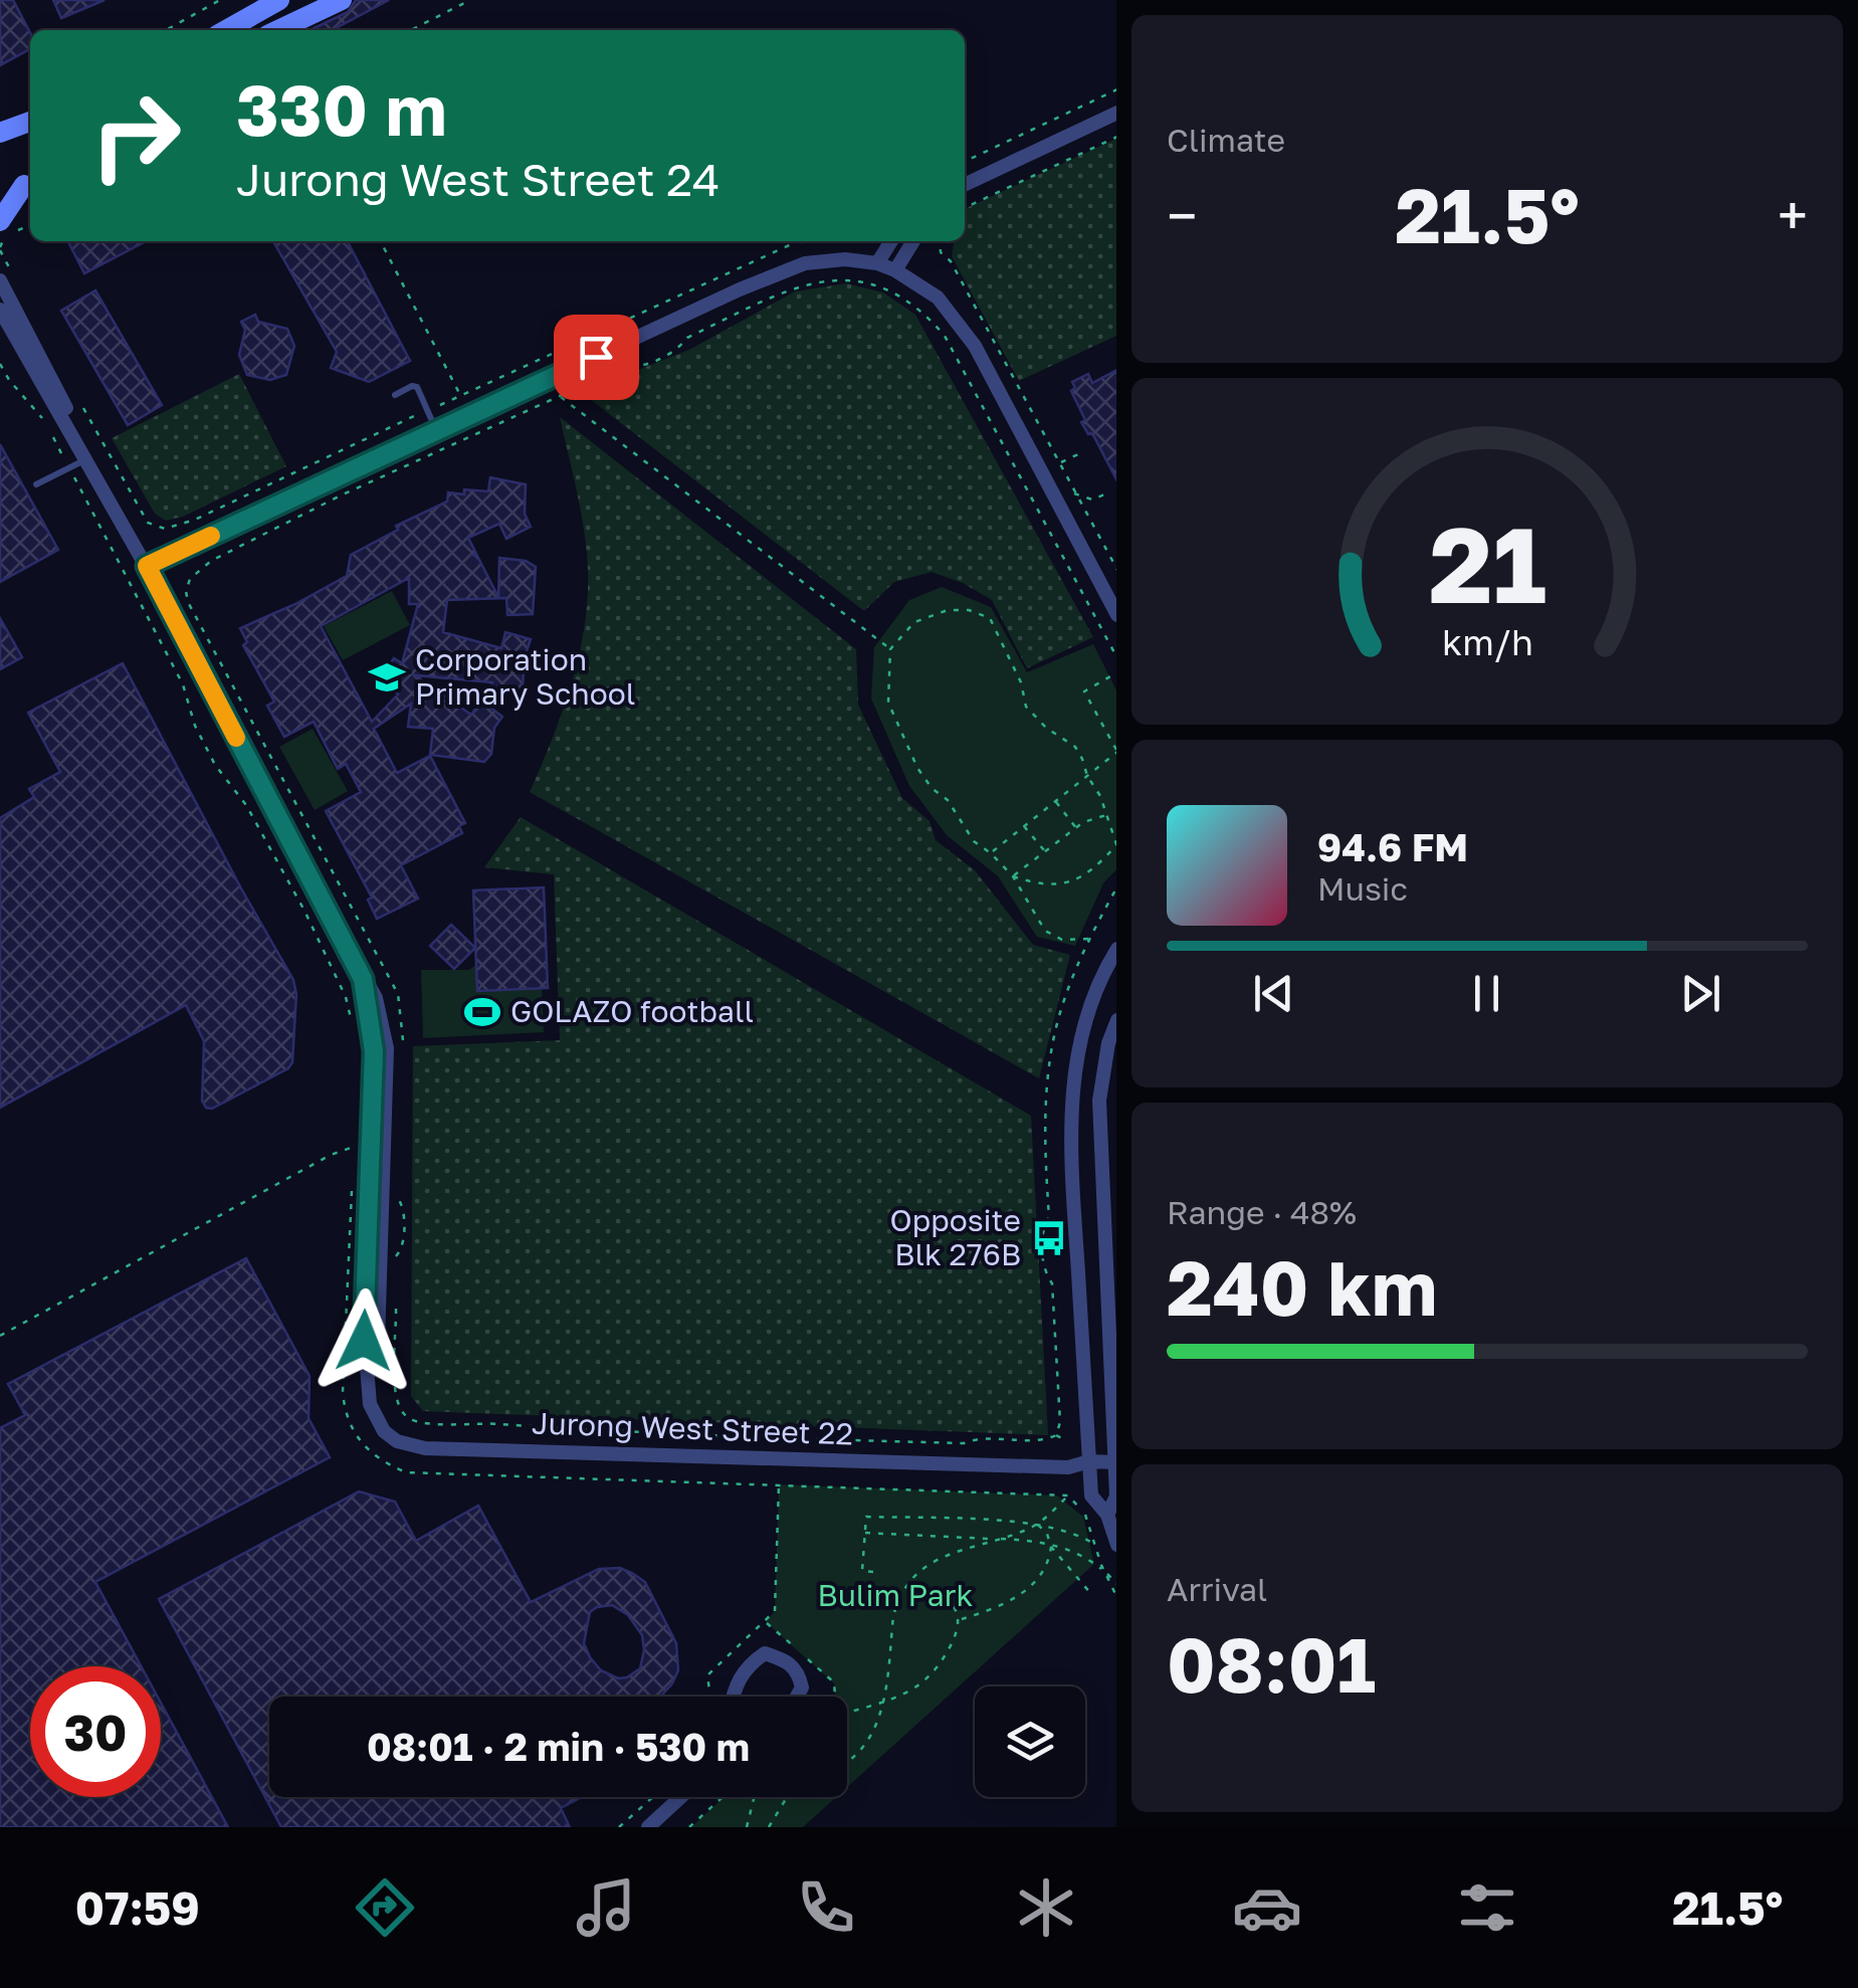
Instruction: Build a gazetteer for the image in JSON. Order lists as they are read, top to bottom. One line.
{"streets":{"street":["Jurong West Street 22"]},"parks":["Bulim Park"],"places":{"school or university":["Corporation Primary School"],"sports":["GOLAZO football"],"bus stop":["Opposite Blk 276B"]},"page":{"tile":["Climate",["Range · 48%","240 km"],["Arrival","08:01"]],"turn":["330 m","Jurong West Street 24"],"heat":["−","21.5°","+"],"song":["94.6 FM","Music"],"limit":"30","trip":"08:01 · 2 min · 530 m","tabs":["07:59","21.5°"],"gauge":["21","km/h"]}}
